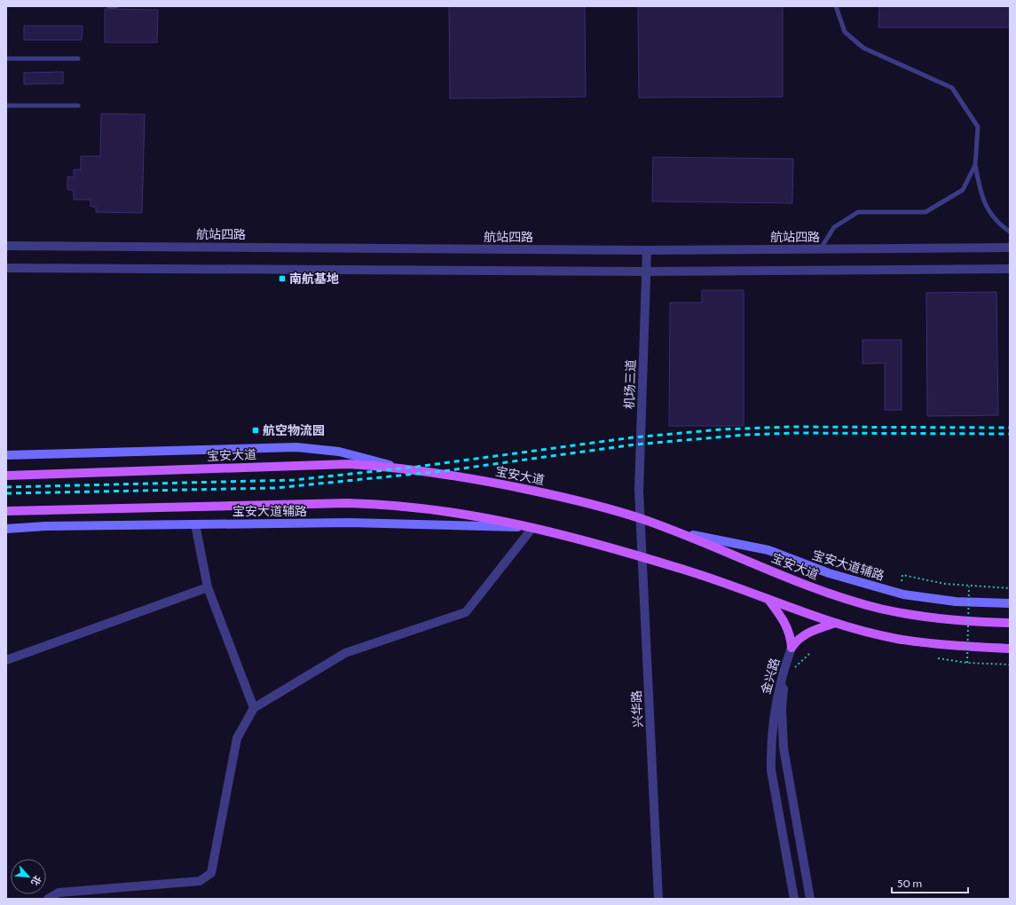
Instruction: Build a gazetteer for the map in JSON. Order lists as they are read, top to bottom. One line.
{"streets":{"main road":["宝安大道","宝安大道辅路"],"street":["航站四路","机场三道","金兴路","兴华路"]},"crossings":[["航站四路","机场三道"],["机场三道","宝安大道"],["机场三道","兴华路"],["宝安大道","宝安大道辅路"],["宝安大道","兴华路"]],"places":{"transit":["南航基地","航空物流园"]},"scale_bar":"50 m","north":"bottom right"}
